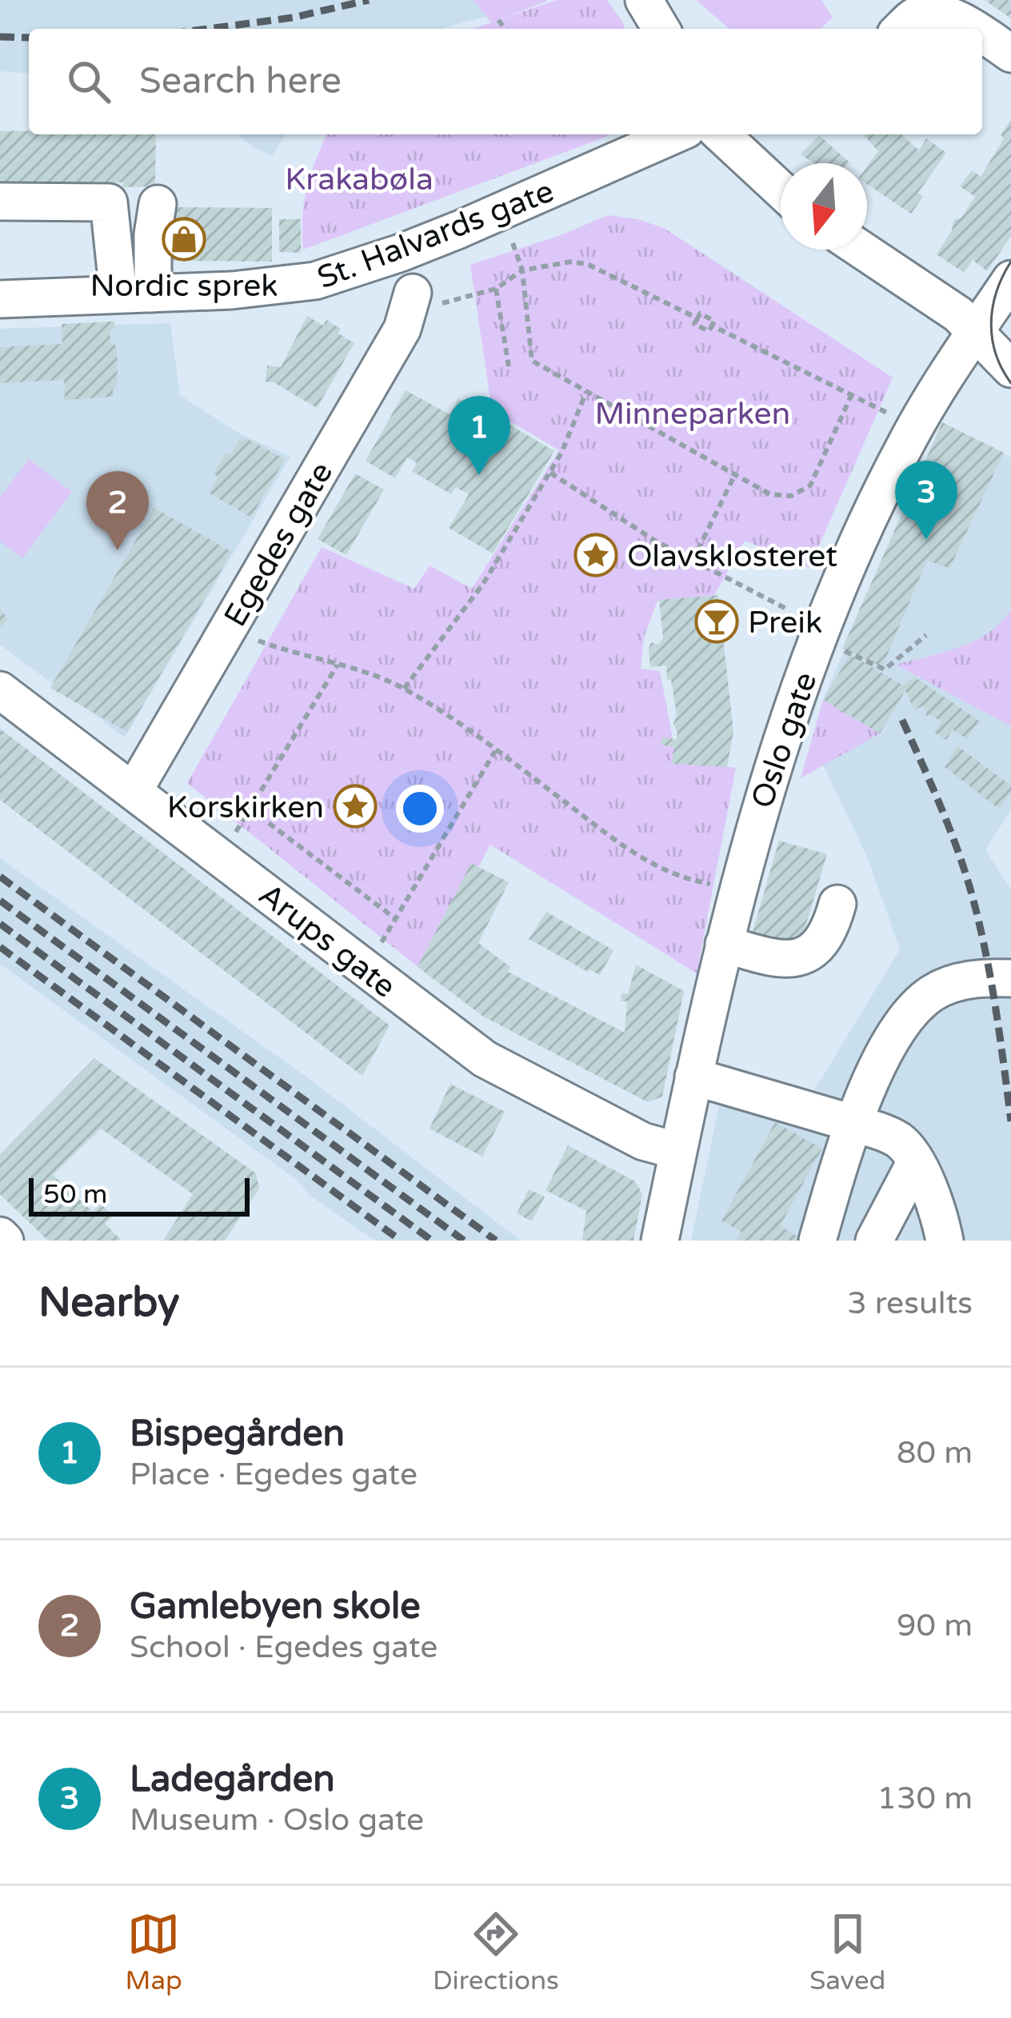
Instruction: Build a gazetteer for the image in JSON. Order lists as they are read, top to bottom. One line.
{"streets":{"street":["St. Halvards gate","Egedes gate","Oslo gate","Arups gate"]},"crossings":[["Egedes gate","Arups gate"],["Oslo gate","Arups gate"]],"parks":["Krakabøla","Minneparken"],"places":{"shop":["Nordic sprek"],"place":["Olavsklosteret","Korskirken"],"bar":["Preik"]},"scale_bar":"50 m","north":"bottom","page":{"search":"Search here","pins":["1","3","2"],"scale":"50 m","heading":["Nearby","3 results"],"list":[{"mark":"1","name":"Bispegården","note":"Place · Egedes gate","value":"80 m"},{"mark":"2","name":"Gamlebyen skole","note":"School · Egedes gate","value":"90 m"},{"mark":"3","name":"Ladegården","note":"Museum · Oslo gate","value":"130 m"}],"nav":["Map","Directions","Saved"]}}
